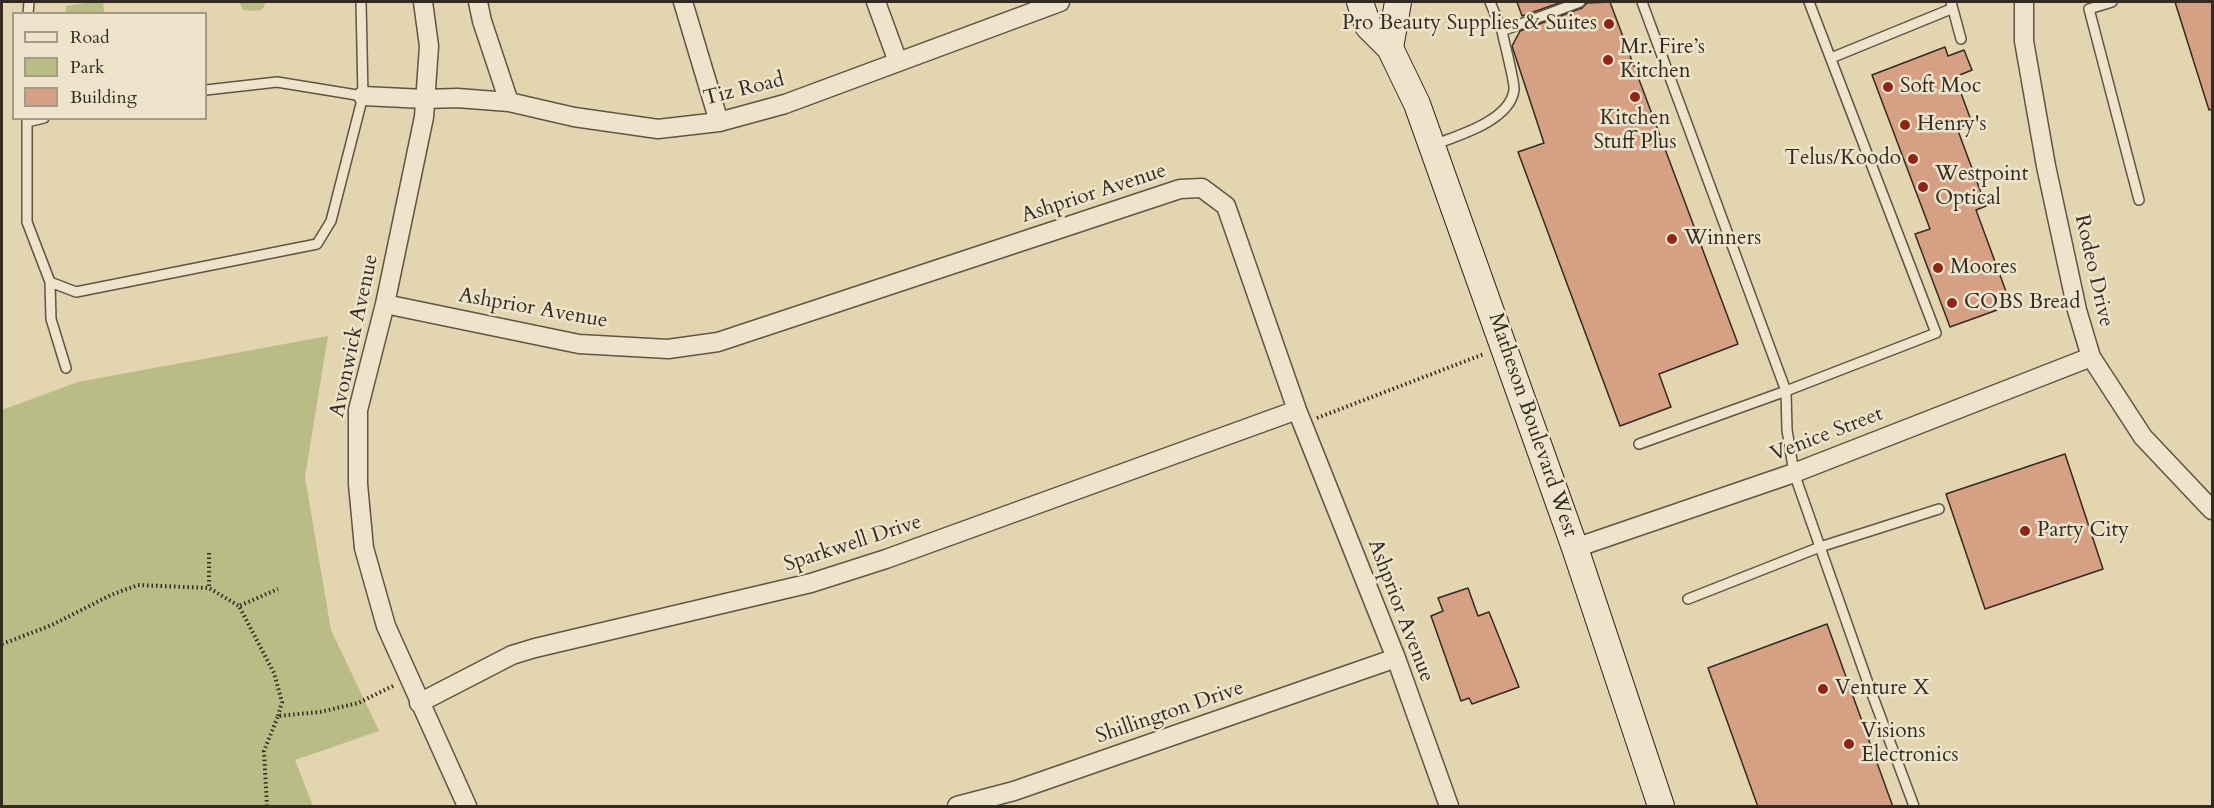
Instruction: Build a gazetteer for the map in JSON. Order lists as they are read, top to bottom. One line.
{"streets":{"street":["Tiz Road","Ashprior Avenue","Rodeo Drive","Avonwick Avenue","Matheson Boulevard West","Venice Street","Sparkwell Drive","Shillington Drive"]},"crossings":[["Tiz Road","Avonwick Avenue"],["Ashprior Avenue","Avonwick Avenue"],["Ashprior Avenue","Sparkwell Drive"],["Ashprior Avenue","Shillington Drive"],["Rodeo Drive","Venice Street"],["Avonwick Avenue","Sparkwell Drive"],["Matheson Boulevard West","Venice Street"]],"places":["Pro Beauty Supplies & Suites","Mr. Fire’s Kitchen","Soft Moc","Kitchen Stuff Plus","Henry's","Telus/Koodo","Westpoint Optical","Winners","Moores","COBS Bread","Party City","Venture X","Visions Electronics"],"legend":["Road","Park","Building"]}
